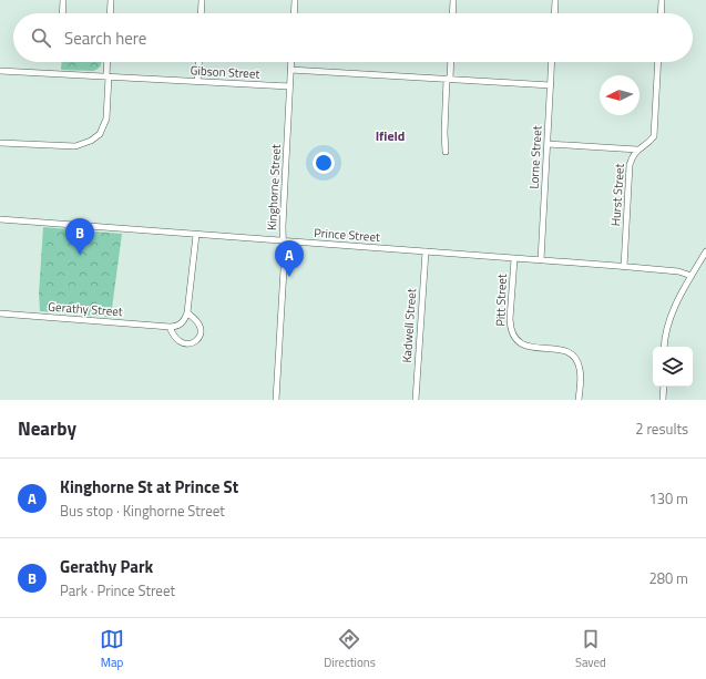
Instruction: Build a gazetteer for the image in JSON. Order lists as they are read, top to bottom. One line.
{"streets":{"street":["Gibson Street","Lorne Street","Kinghorne Street","Hurst Street","Prince Street","Pitt Street","Gerathy Street","Kadwell Street"]},"crossings":[["Gibson Street","Kinghorne Street"],["Lorne Street","Prince Street"],["Kinghorne Street","Prince Street"],["Hurst Street","Prince Street"],["Prince Street","Pitt Street"],["Prince Street","Kadwell Street"]],"districts":["Ifield"],"north":"left","page":{"search":"Search here","pins":["B","A"],"heading":["Nearby","2 results"],"list":[{"mark":"A","name":"Kinghorne St at Prince St","note":"Bus stop · Kinghorne Street","value":"130 m"},{"mark":"B","name":"Gerathy Park","note":"Park · Prince Street","value":"280 m"}],"nav":["Map","Directions","Saved"]}}
